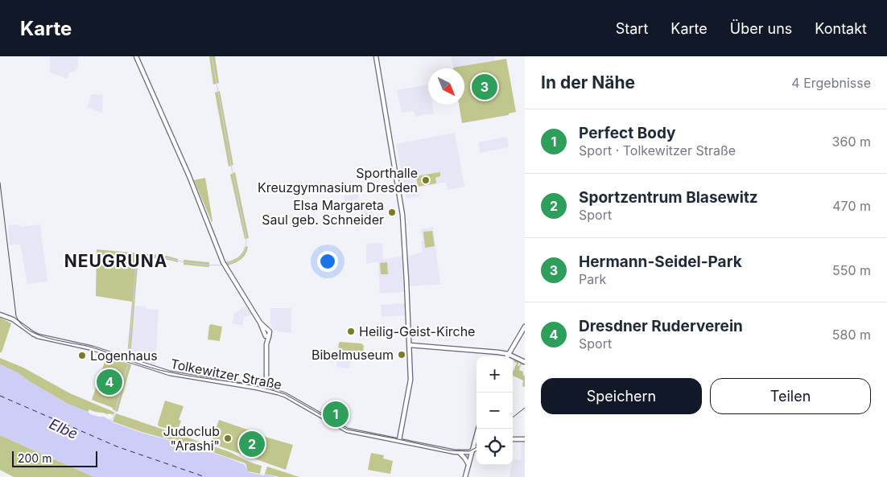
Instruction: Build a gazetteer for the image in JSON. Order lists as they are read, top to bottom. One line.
{"streets":{"main road":["Tolkewitzer Straße"]},"districts":["NEUGRUNA"],"water":["Elbe"],"places":["Sporthalle Kreuzgymnasium Dresden","Elsa Margareta Saul geb. Schneider","Heilig-Geist-Kirche","Bibelmuseum","Logenhaus","Judoclub \"Arashi\""],"scale_bar":"200 m","north":"bottom right","page":{"header":"Karte","nav":["Start","Karte","Über uns","Kontakt"],"heading":["In der Nähe","4 Ergebnisse"],"pins":["3","4","1","2"],"list":[{"mark":"1","name":"Perfect Body","note":"Sport · Tolkewitzer Straße","value":"360 m"},{"mark":"2","name":"Sportzentrum Blasewitz","note":"Sport","value":"470 m"},{"mark":"3","name":"Hermann-Seidel-Park","note":"Park","value":"550 m"},{"mark":"4","name":"Dresdner Ruderverein","note":"Sport","value":"580 m"}],"map_buttons":["+","−"],"buttons":["Speichern","Teilen"],"scale":"200 m"}}
